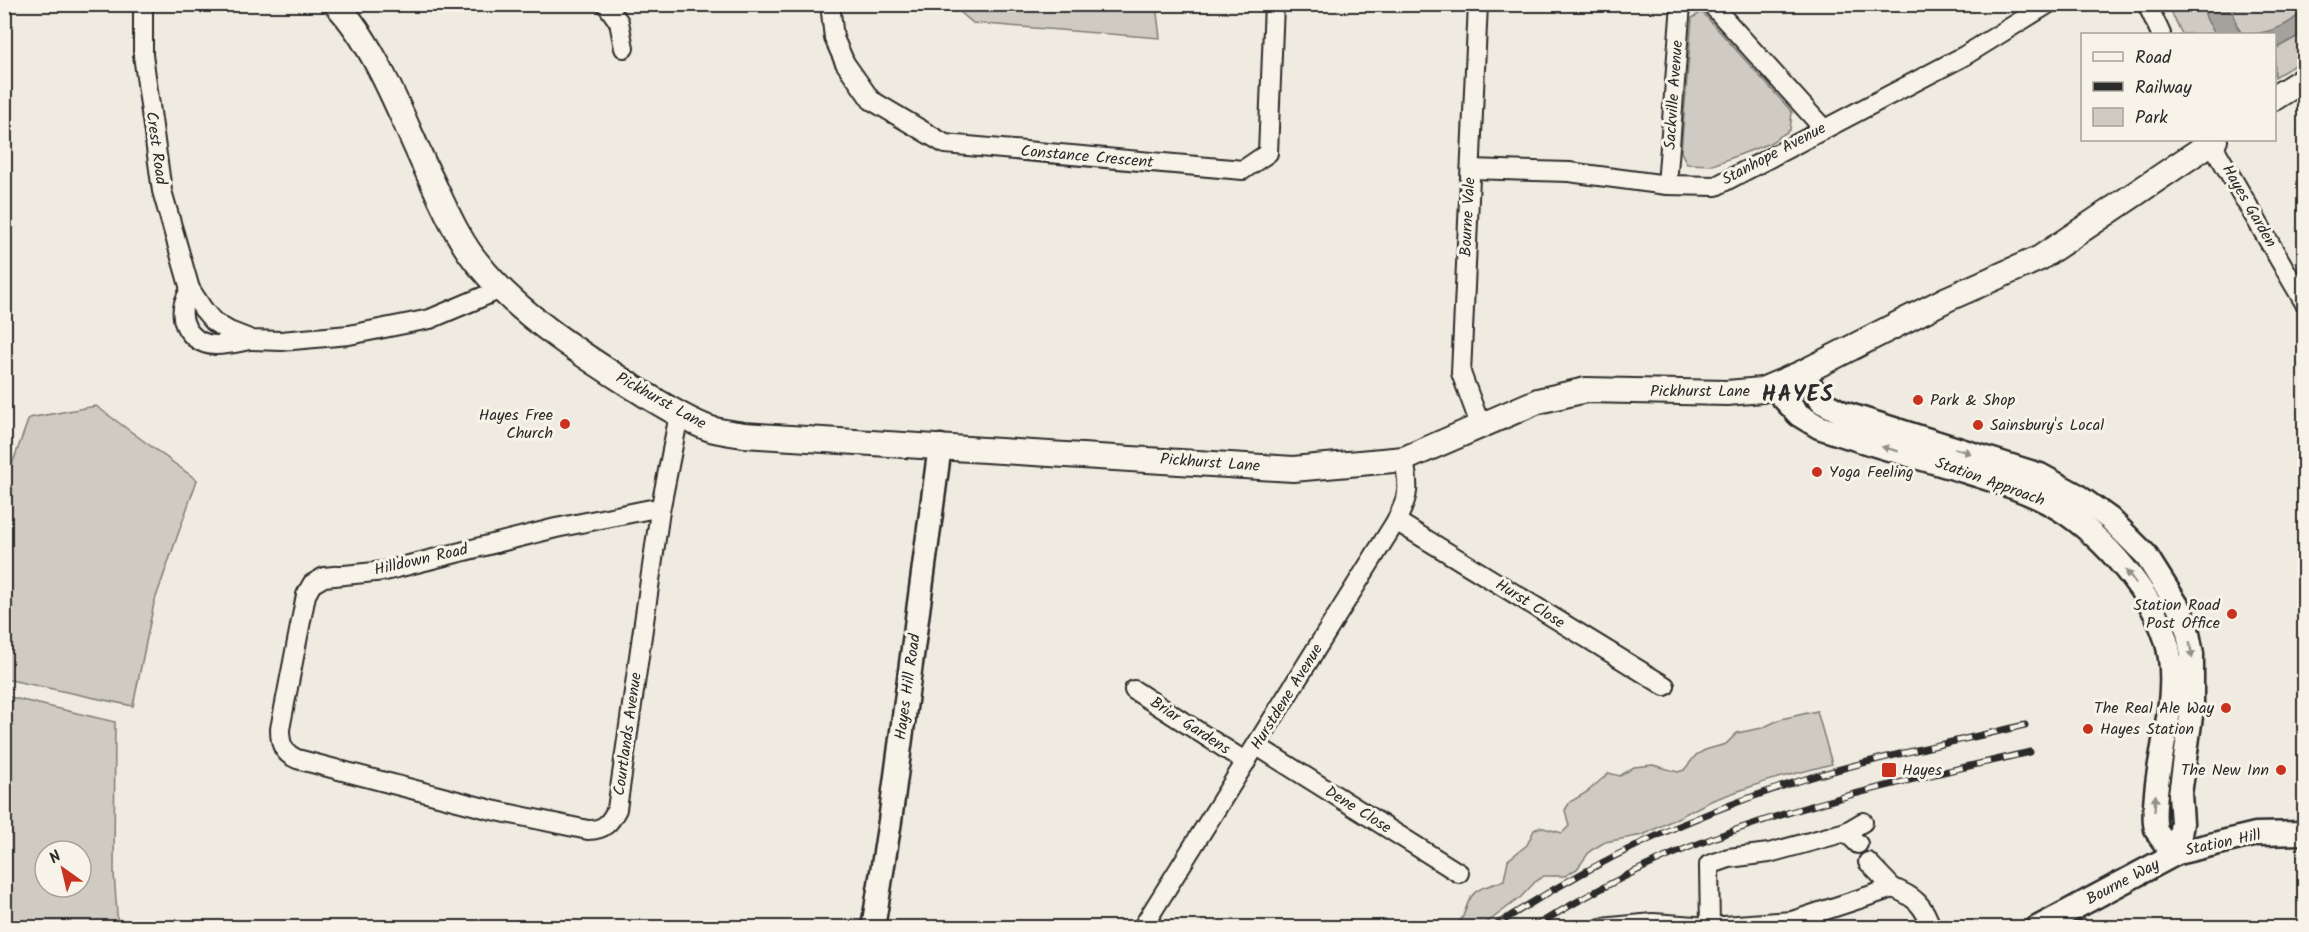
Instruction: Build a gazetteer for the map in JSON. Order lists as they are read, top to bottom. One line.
{"streets":{"main road":["Pickhurst Lane"],"street":["Sackville Avenue","Crest Road","Stanhope Avenue","Constance Crescent","Hayes Garden","Bourne Vale","Station Approach","Hilldown Road","Hurst Close","Hayes Hill Road","Hurstdene Avenue","Briar Gardens","Courtlands Avenue","Dene Close","Station Hill","Bourne Way"]},"crossings":[["Sackville Avenue","Stanhope Avenue"],["Crest Road","Pickhurst Lane"],["Stanhope Avenue","Bourne Vale"],["Bourne Vale","Pickhurst Lane"],["Pickhurst Lane","Station Approach"],["Pickhurst Lane","Hayes Hill Road"],["Pickhurst Lane","Hurstdene Avenue"],["Pickhurst Lane","Courtlands Avenue"],["Station Approach","Station Hill"],["Station Approach","Bourne Way"],["Hilldown Road","Courtlands Avenue"],["Hurst Close","Hurstdene Avenue"],["Hurstdene Avenue","Briar Gardens"],["Hurstdene Avenue","Dene Close"],["Station Hill","Bourne Way"]],"districts":["HAYES"],"places":{"other":["Park & Shop","Hayes Free Church","Sainsbury's Local","Yoga Feeling","Station Road Post Office","The Real Ale Way","Hayes Station","The New Inn"],"transit":["Hayes"]},"legend":["Road","Railway","Park"],"north":"top left"}
